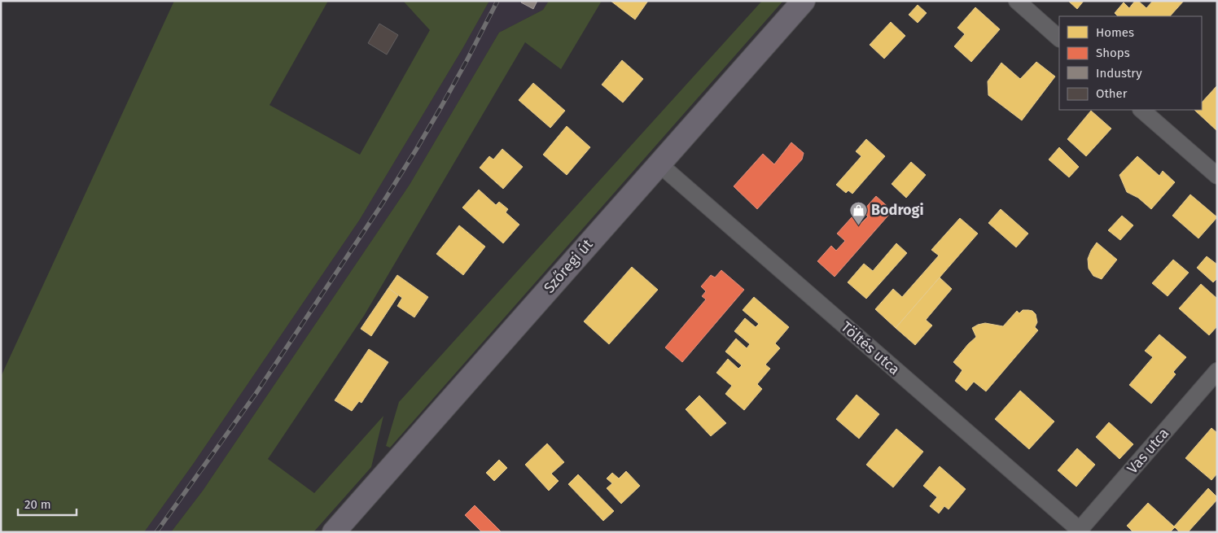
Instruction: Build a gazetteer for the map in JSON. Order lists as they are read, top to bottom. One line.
{"streets":{"main road":["Szőregi út"],"street":["Töltés utca","Vas utca"]},"crossings":[["Szőregi út","Töltés utca"],["Töltés utca","Vas utca"]],"places":{"shop":["Bodrogi"]},"legend":["Homes","Shops","Industry","Other"],"scale_bar":"20 m"}
